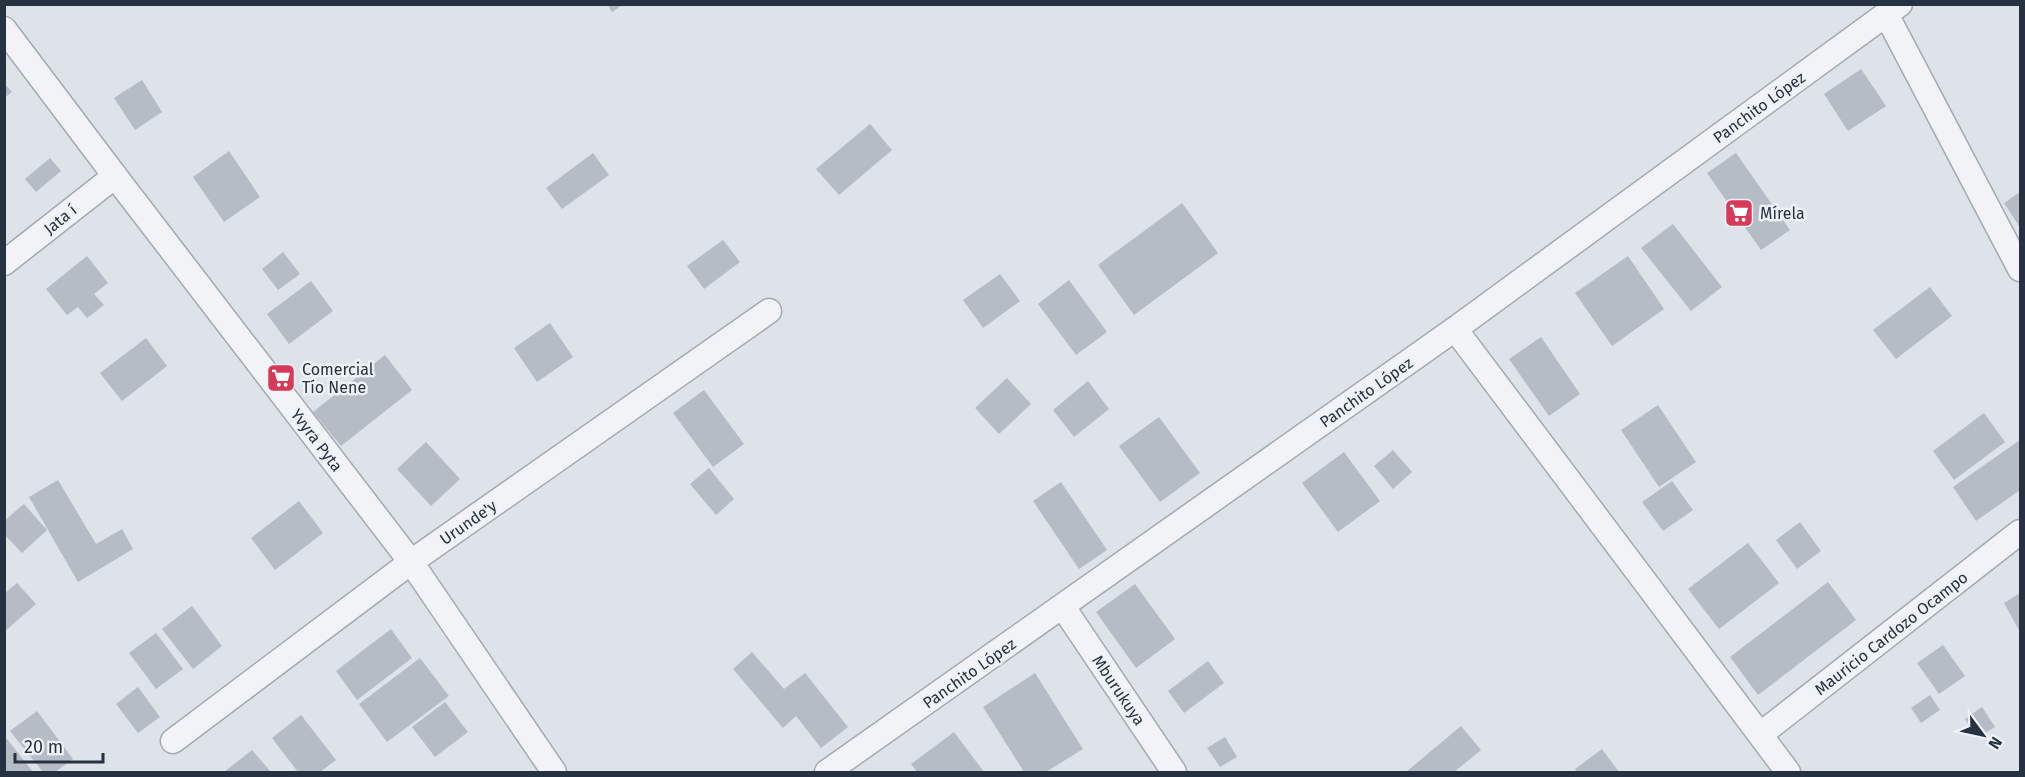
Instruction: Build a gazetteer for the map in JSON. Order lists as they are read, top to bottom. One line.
{"streets":{"street":["Panchito López","Jata í","Yvyra Pyta","Urunde'y","Mauricio Cardozo Ocampo","Mburukuya"]},"crossings":[["Panchito López","Mburukuya"],["Jata í","Yvyra Pyta"],["Yvyra Pyta","Urunde'y"]],"places":{"supermarket":["Mírela","Comercial Tío Nene"]},"scale_bar":"20 m","north":"bottom right"}
